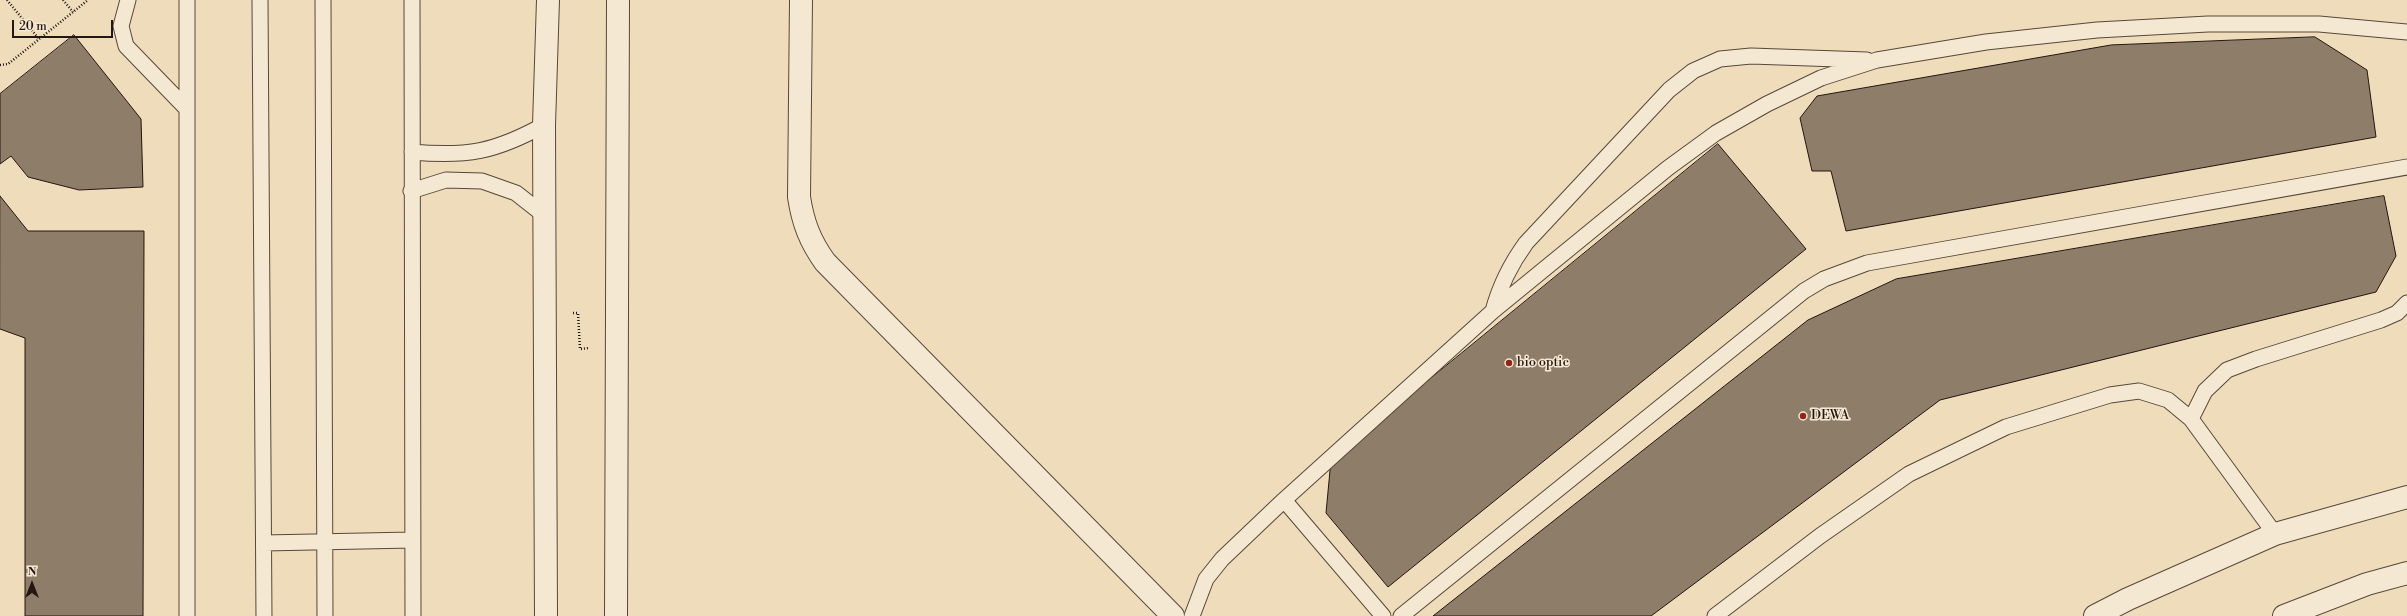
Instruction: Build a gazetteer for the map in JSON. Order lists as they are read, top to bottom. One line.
{"places":["bio optic","DEWA"],"scale_bar":"20 m","north":"top"}
